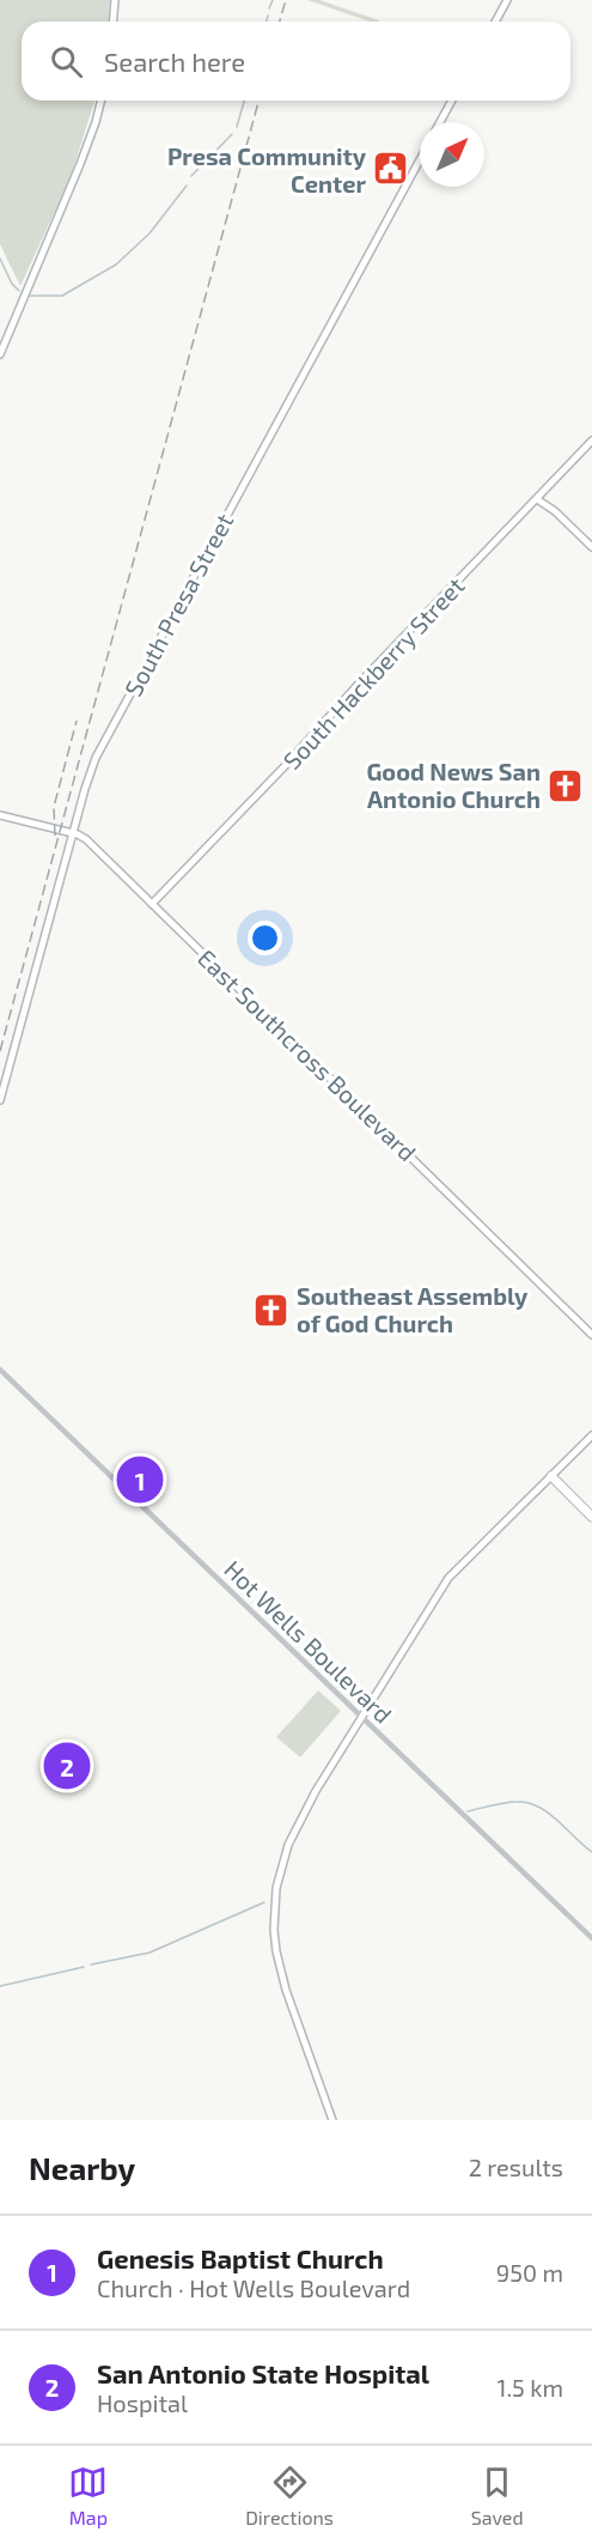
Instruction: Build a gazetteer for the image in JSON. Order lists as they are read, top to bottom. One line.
{"streets":{"main road":["South Presa Street","South Hackberry Street","East Southcross Boulevard"],"street":["Hot Wells Boulevard"]},"crossings":[["South Presa Street","East Southcross Boulevard"],["South Hackberry Street","East Southcross Boulevard"]],"places":{"public building":["Presa Community Center"],"church":["Good News San Antonio Church","Southeast Assembly of God Church"]},"north":"top right","page":{"search":"Search here","pins":["1","2"],"heading":["Nearby","2 results"],"list":[{"mark":"1","name":"Genesis Baptist Church","note":"Church · Hot Wells Boulevard","value":"950 m"},{"mark":"2","name":"San Antonio State Hospital","note":"Hospital","value":"1.5 km"}],"nav":["Map","Directions","Saved"]}}
